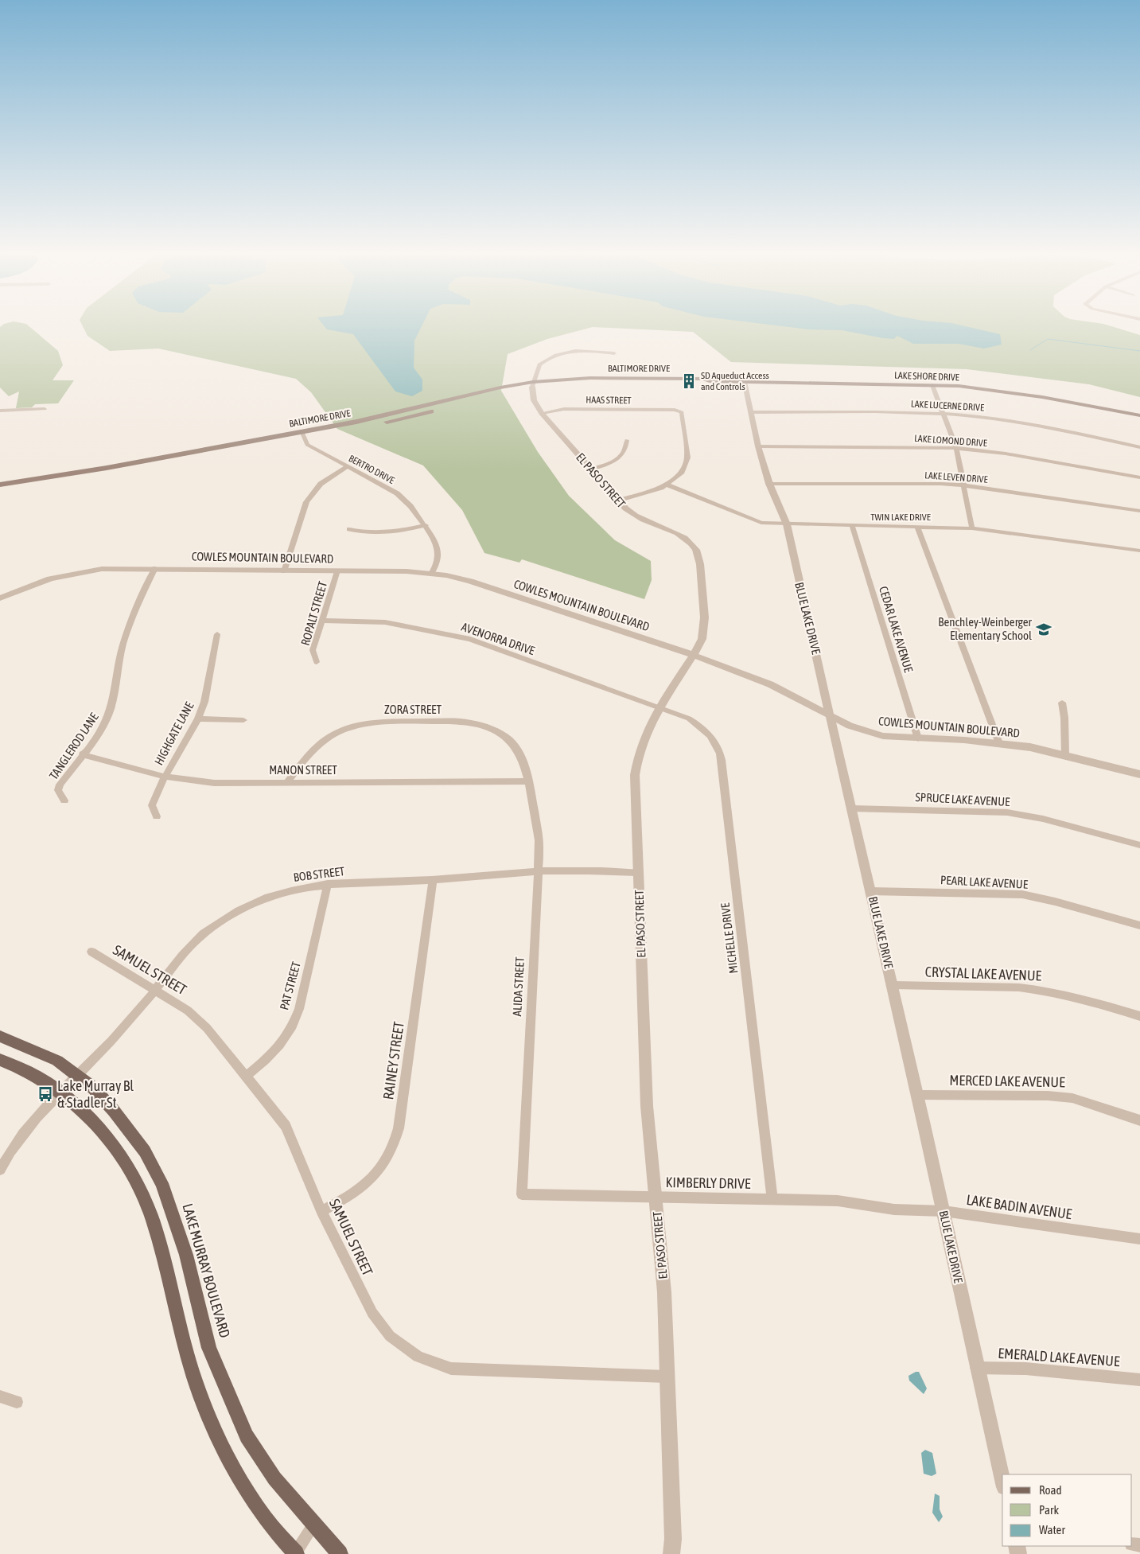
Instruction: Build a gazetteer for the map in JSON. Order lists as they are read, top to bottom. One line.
{"streets":{"main road":["BALTIMORE DRIVE","LAKE SHORE DRIVE","LAKE MURRAY BOULEVARD"],"street":["HAAS STREET","LAKE LUCERNE DRIVE","LAKE LOMOND DRIVE","BERTRO DRIVE","LAKE LEVEN DRIVE","EL PASO STREET","TWIN LAKE DRIVE","COWLES MOUNTAIN BOULEVARD","ROPALT STREET","BLUE LAKE DRIVE","CEDAR LAKE AVENUE","AVENORRA DRIVE","ZORA STREET","HIGHGATE LANE","TANGLEROD LANE","MANON STREET","SPRUCE LAKE AVENUE","BOB STREET","PEARL LAKE AVENUE","MICHELLE DRIVE","SAMUEL STREET","CRYSTAL LAKE AVENUE","PAT STREET","ALIDA STREET","RAINEY STREET","MERCED LAKE AVENUE","KIMBERLY DRIVE","LAKE BADIN AVENUE","EMERALD LAKE AVENUE"]},"crossings":[["BALTIMORE DRIVE","LAKE SHORE DRIVE"],["BALTIMORE DRIVE","BERTRO DRIVE"],["BALTIMORE DRIVE","EL PASO STREET"],["LAKE SHORE DRIVE","BLUE LAKE DRIVE"],["HAAS STREET","EL PASO STREET"],["HAAS STREET","TWIN LAKE DRIVE"],["LAKE LUCERNE DRIVE","BLUE LAKE DRIVE"],["LAKE LOMOND DRIVE","BLUE LAKE DRIVE"],["BERTRO DRIVE","COWLES MOUNTAIN BOULEVARD"],["LAKE LEVEN DRIVE","BLUE LAKE DRIVE"],["EL PASO STREET","COWLES MOUNTAIN BOULEVARD"],["EL PASO STREET","AVENORRA DRIVE"],["EL PASO STREET","BOB STREET"],["EL PASO STREET","MICHELLE DRIVE"],["EL PASO STREET","SAMUEL STREET"],["EL PASO STREET","KIMBERLY DRIVE"],["TWIN LAKE DRIVE","BLUE LAKE DRIVE"],["TWIN LAKE DRIVE","CEDAR LAKE AVENUE"],["COWLES MOUNTAIN BOULEVARD","ROPALT STREET"],["COWLES MOUNTAIN BOULEVARD","BLUE LAKE DRIVE"],["COWLES MOUNTAIN BOULEVARD","CEDAR LAKE AVENUE"],["COWLES MOUNTAIN BOULEVARD","TANGLEROD LANE"],["ROPALT STREET","AVENORRA DRIVE"],["BLUE LAKE DRIVE","SPRUCE LAKE AVENUE"],["BLUE LAKE DRIVE","PEARL LAKE AVENUE"],["BLUE LAKE DRIVE","CRYSTAL LAKE AVENUE"],["BLUE LAKE DRIVE","MERCED LAKE AVENUE"],["BLUE LAKE DRIVE","LAKE BADIN AVENUE"],["BLUE LAKE DRIVE","EMERALD LAKE AVENUE"],["AVENORRA DRIVE","MICHELLE DRIVE"],["ZORA STREET","MANON STREET"],["ZORA STREET","ALIDA STREET"],["HIGHGATE LANE","MANON STREET"],["TANGLEROD LANE","MANON STREET"],["MANON STREET","ALIDA STREET"],["BOB STREET","SAMUEL STREET"],["BOB STREET","PAT STREET"],["BOB STREET","ALIDA STREET"],["BOB STREET","RAINEY STREET"],["BOB STREET","LAKE MURRAY BOULEVARD"],["MICHELLE DRIVE","KIMBERLY DRIVE"],["SAMUEL STREET","PAT STREET"],["SAMUEL STREET","RAINEY STREET"],["ALIDA STREET","KIMBERLY DRIVE"],["KIMBERLY DRIVE","LAKE BADIN AVENUE"]],"places":{"building":["SD Aqueduct Access and Controls"],"school or university":["Benchley-Weinberger Elementary School"],"bus stop":["Lake Murray Bl & Stadler St"]},"legend":["Road","Park","Water"]}
